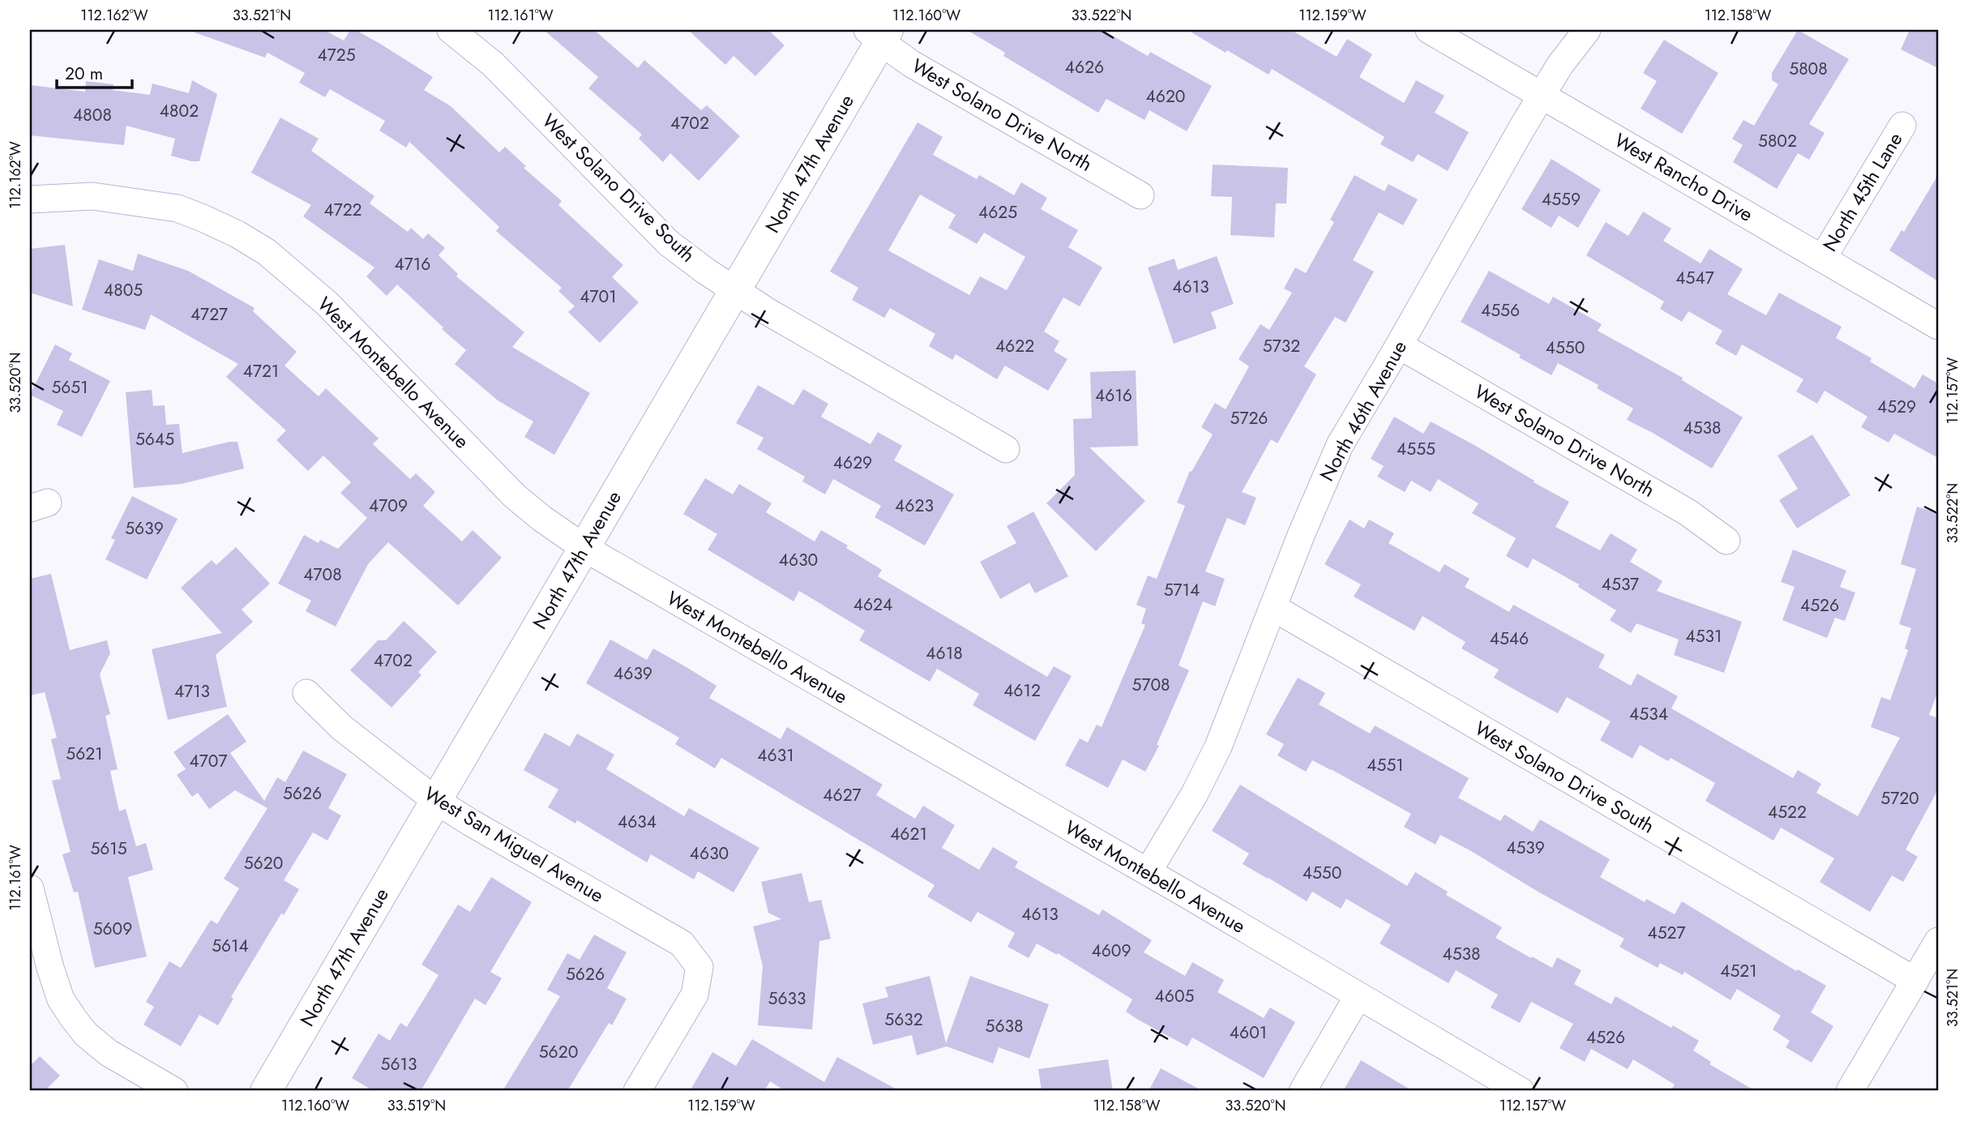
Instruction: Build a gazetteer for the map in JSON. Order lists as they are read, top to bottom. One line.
{"streets":{"street":["West Solano Drive North","North 47th Avenue","West Rancho Drive","West Solano Drive South","North 45th Lane","West Montebello Avenue","North 46th Avenue","West San Miguel Avenue"]},"crossings":[["West Solano Drive North","North 47th Avenue"],["West Solano Drive North","North 46th Avenue"],["North 47th Avenue","West Solano Drive South"],["North 47th Avenue","West Montebello Avenue"],["North 47th Avenue","West San Miguel Avenue"],["West Rancho Drive","North 45th Lane"],["West Rancho Drive","North 46th Avenue"],["West Solano Drive South","North 46th Avenue"],["West Montebello Avenue","North 46th Avenue"]],"house_numbers":["4725","4626","5808","4620","4802","4808","4702","5802","4559","4722","4625","4716","4547","4613","4805","4701","4556","4727","4622","5732","4550","4721","5651","4616","4529","5726","4538","5645","4555","4629","4709","4623","5639","4630","4708","4537","5714","4624","4526","4531","4546","4618","4702","4639","5708","4612","4713","4534","5621","4631","4707","4551","5626","4627","5720","4522","4634","4621","4539","5615","4630","5620","4550","4613","5609","4527","5614","4609","4538","4521","5626","4605","5633","5632","5638","4601","4526","5620","5613"],"scale_bar":"20 m","coordinates":["112.162°W","33.521°N","112.161°W","112.160°W","33.522°N","112.159°W","112.158°W","33.520°N","112.157°W","33.519°N"]}
